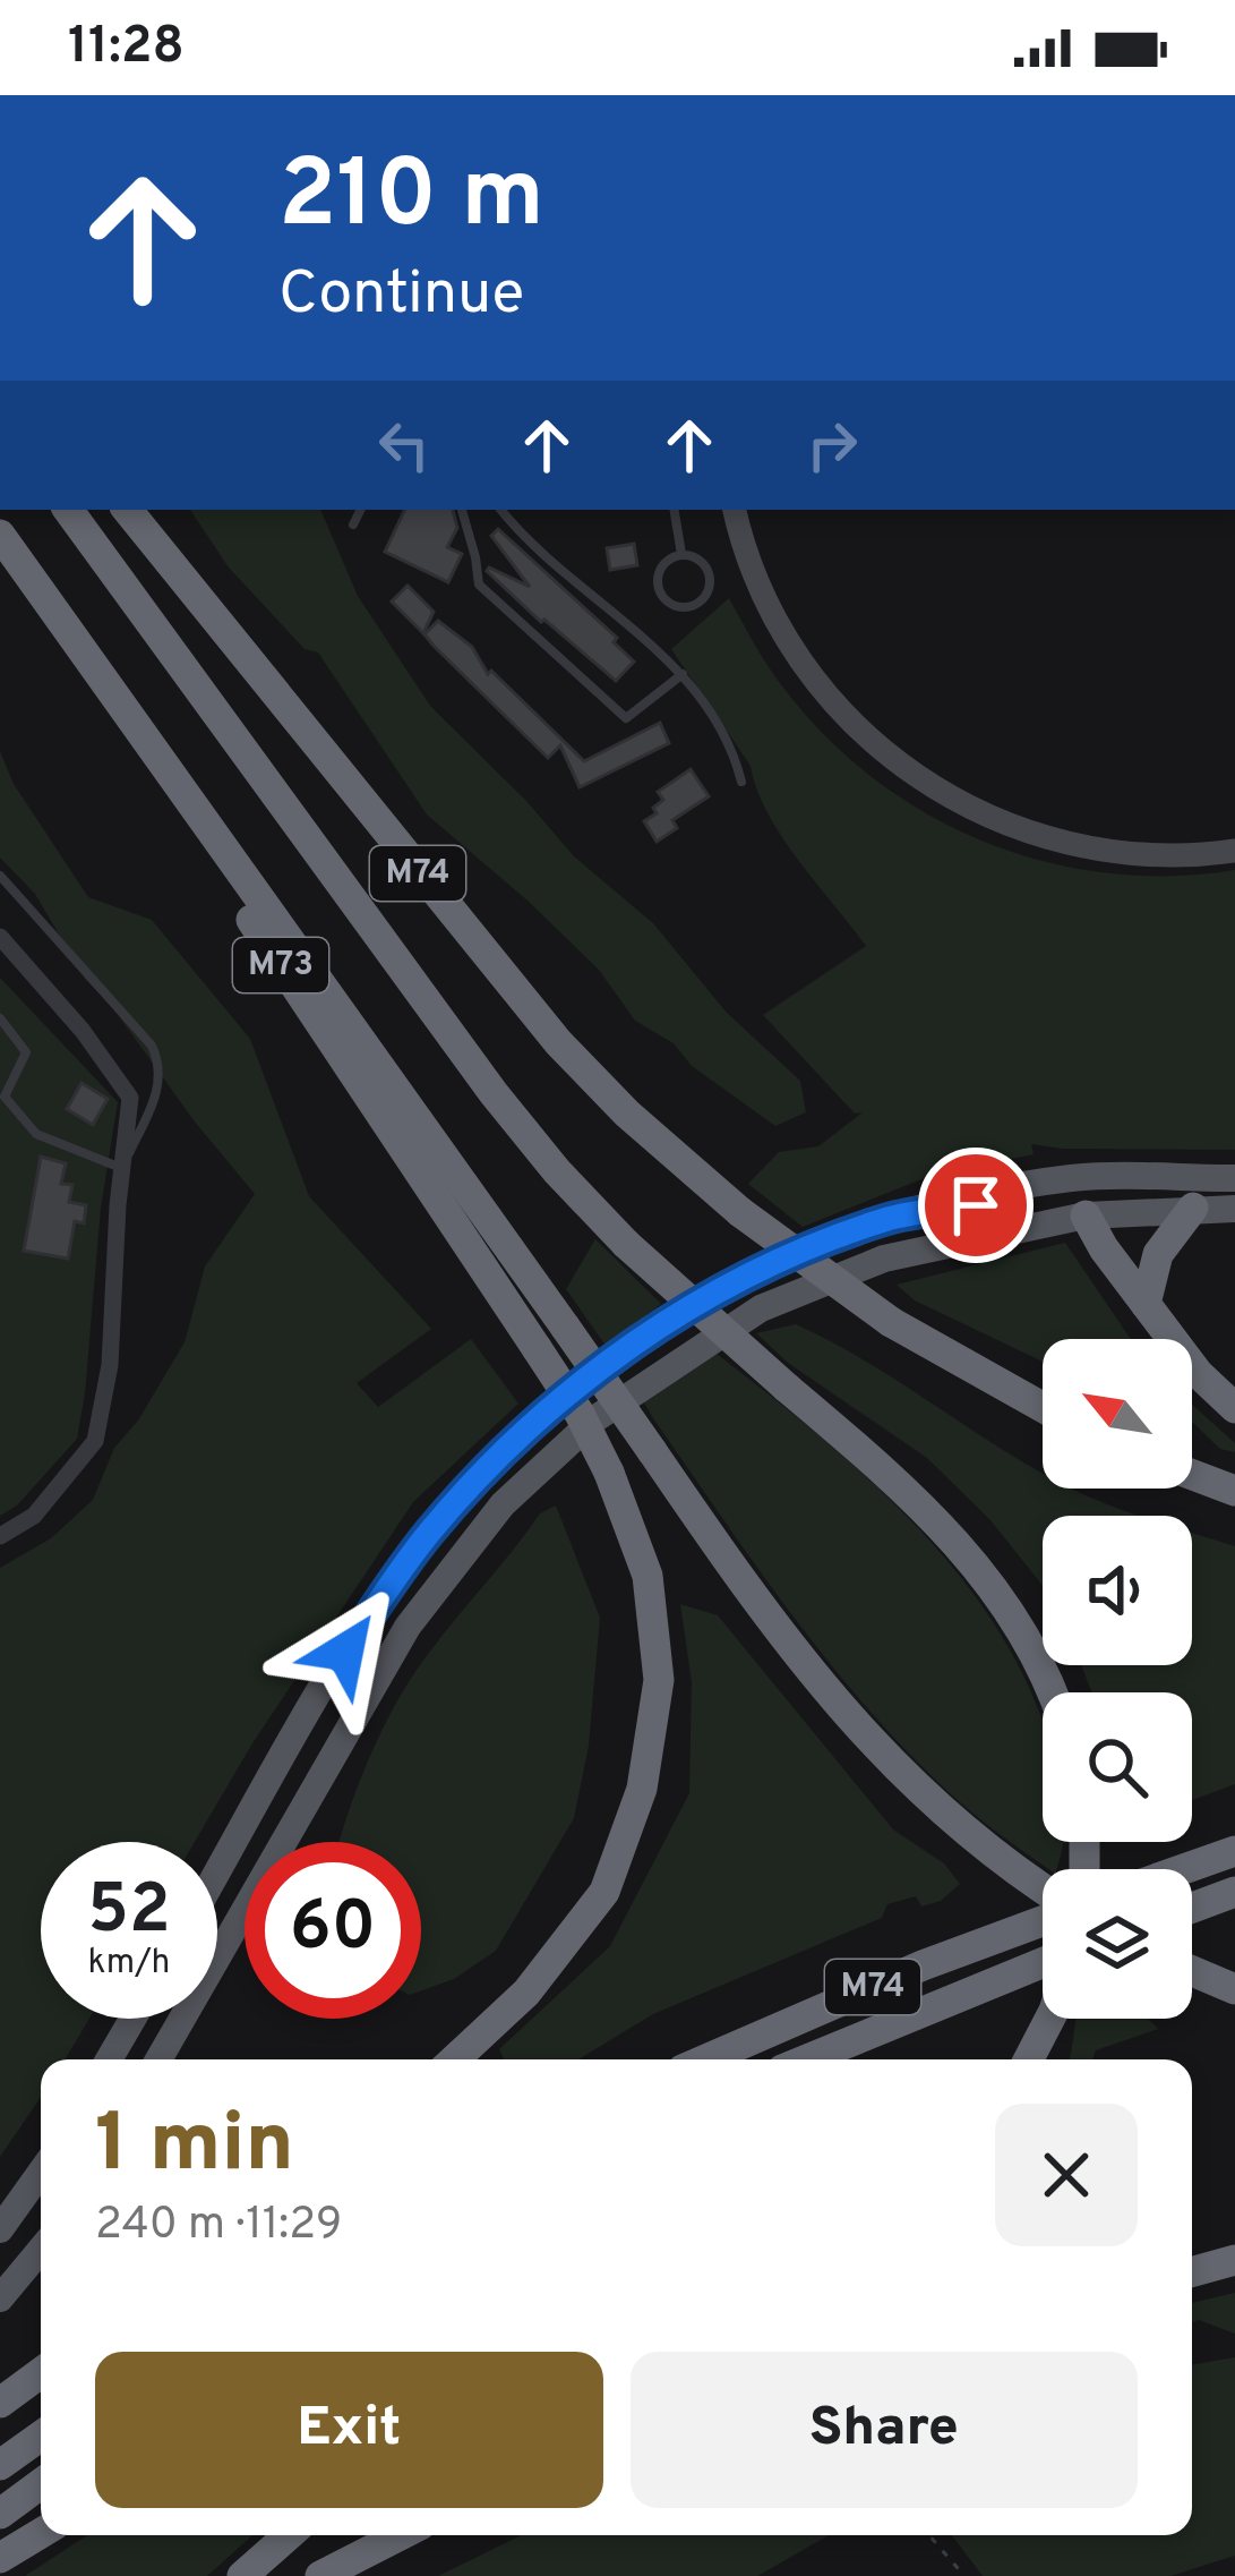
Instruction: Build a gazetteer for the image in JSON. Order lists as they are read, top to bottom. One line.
{"streets":{"highway":["M74","M73"]},"north":"top left","page":{"status":"11:28","turn":["210 m","Continue"],"speed":"52 km/h","limit":"60","heading":["1 min","240 m · 11:29"],"buttons":["Exit","Share"]}}
